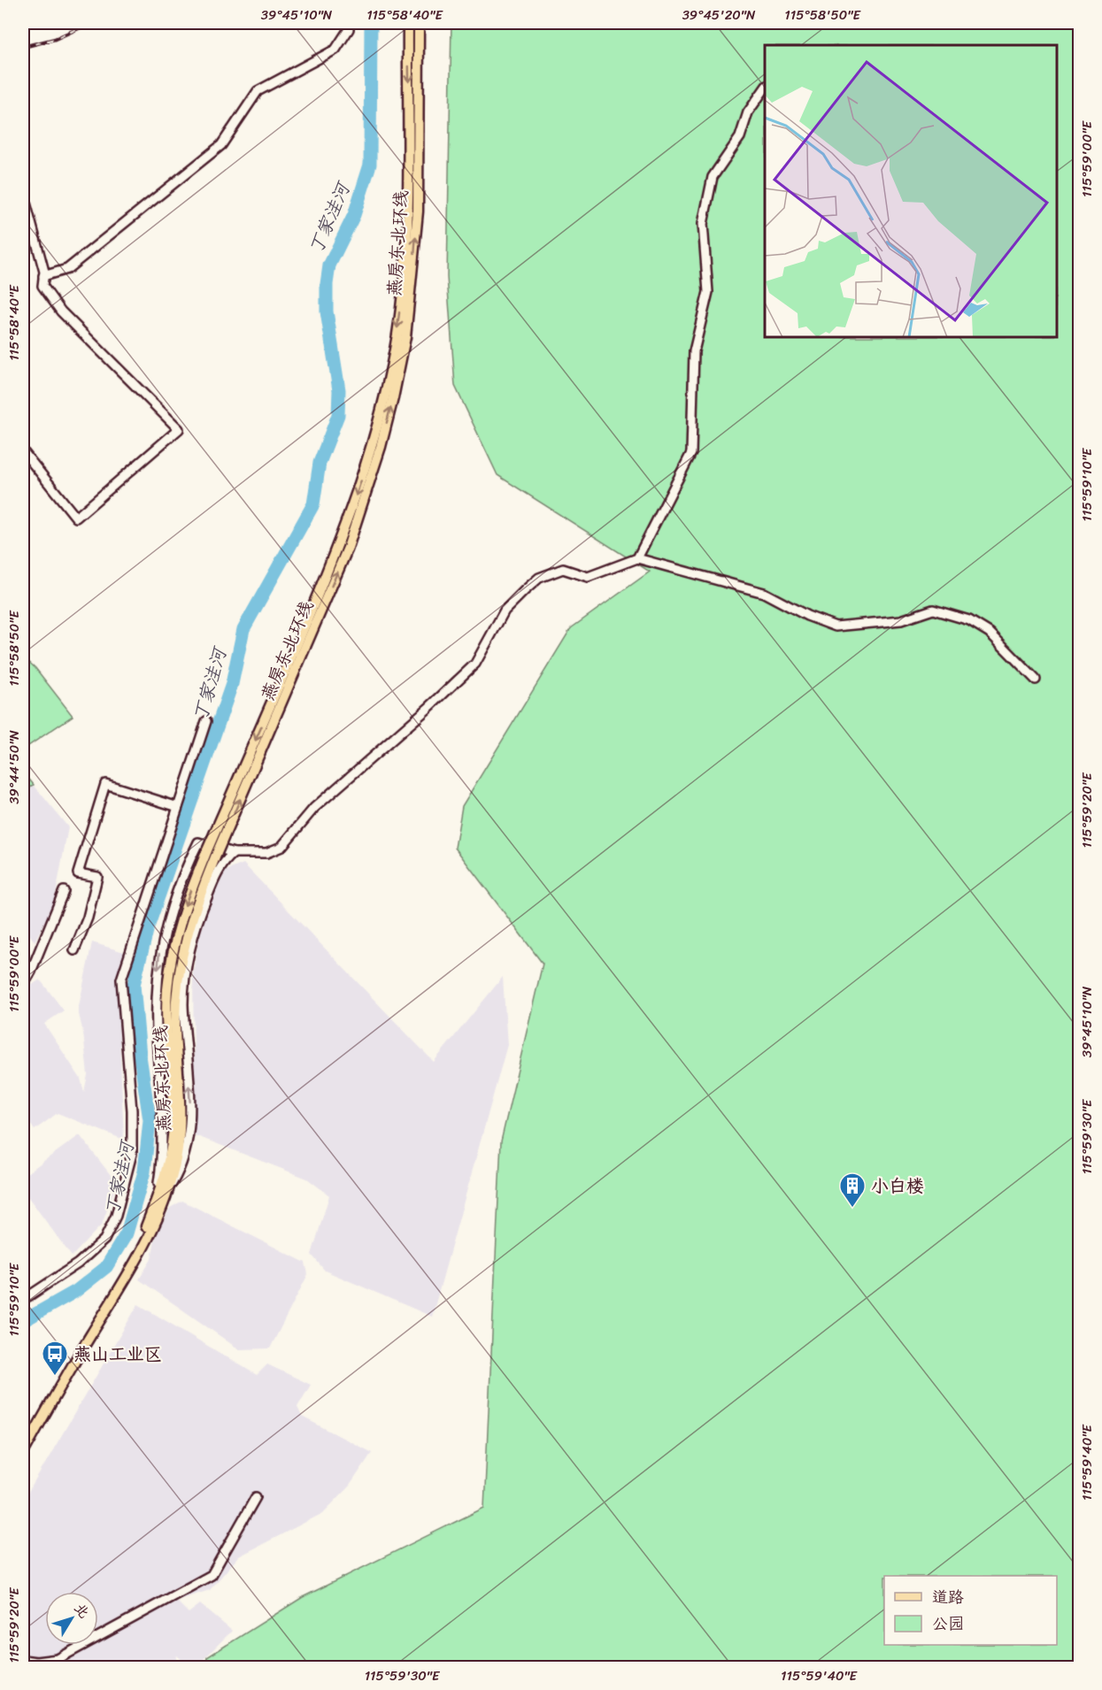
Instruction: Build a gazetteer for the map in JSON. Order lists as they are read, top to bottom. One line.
{"streets":{"main road":["燕房东北环线"]},"water":["丁家洼河"],"places":{"building":["小白楼"],"bus stop":["燕山工业区"]},"legend":["道路","公园"],"north":"top right","coordinates":["39°45'10\"N","115°58'40\"E","39°45'20\"N","115°58'50\"E","115°59'00\"E","115°59'10\"E","39°44'50\"N","115°59'20\"E","115°59'30\"E","115°59'40\"E"]}
